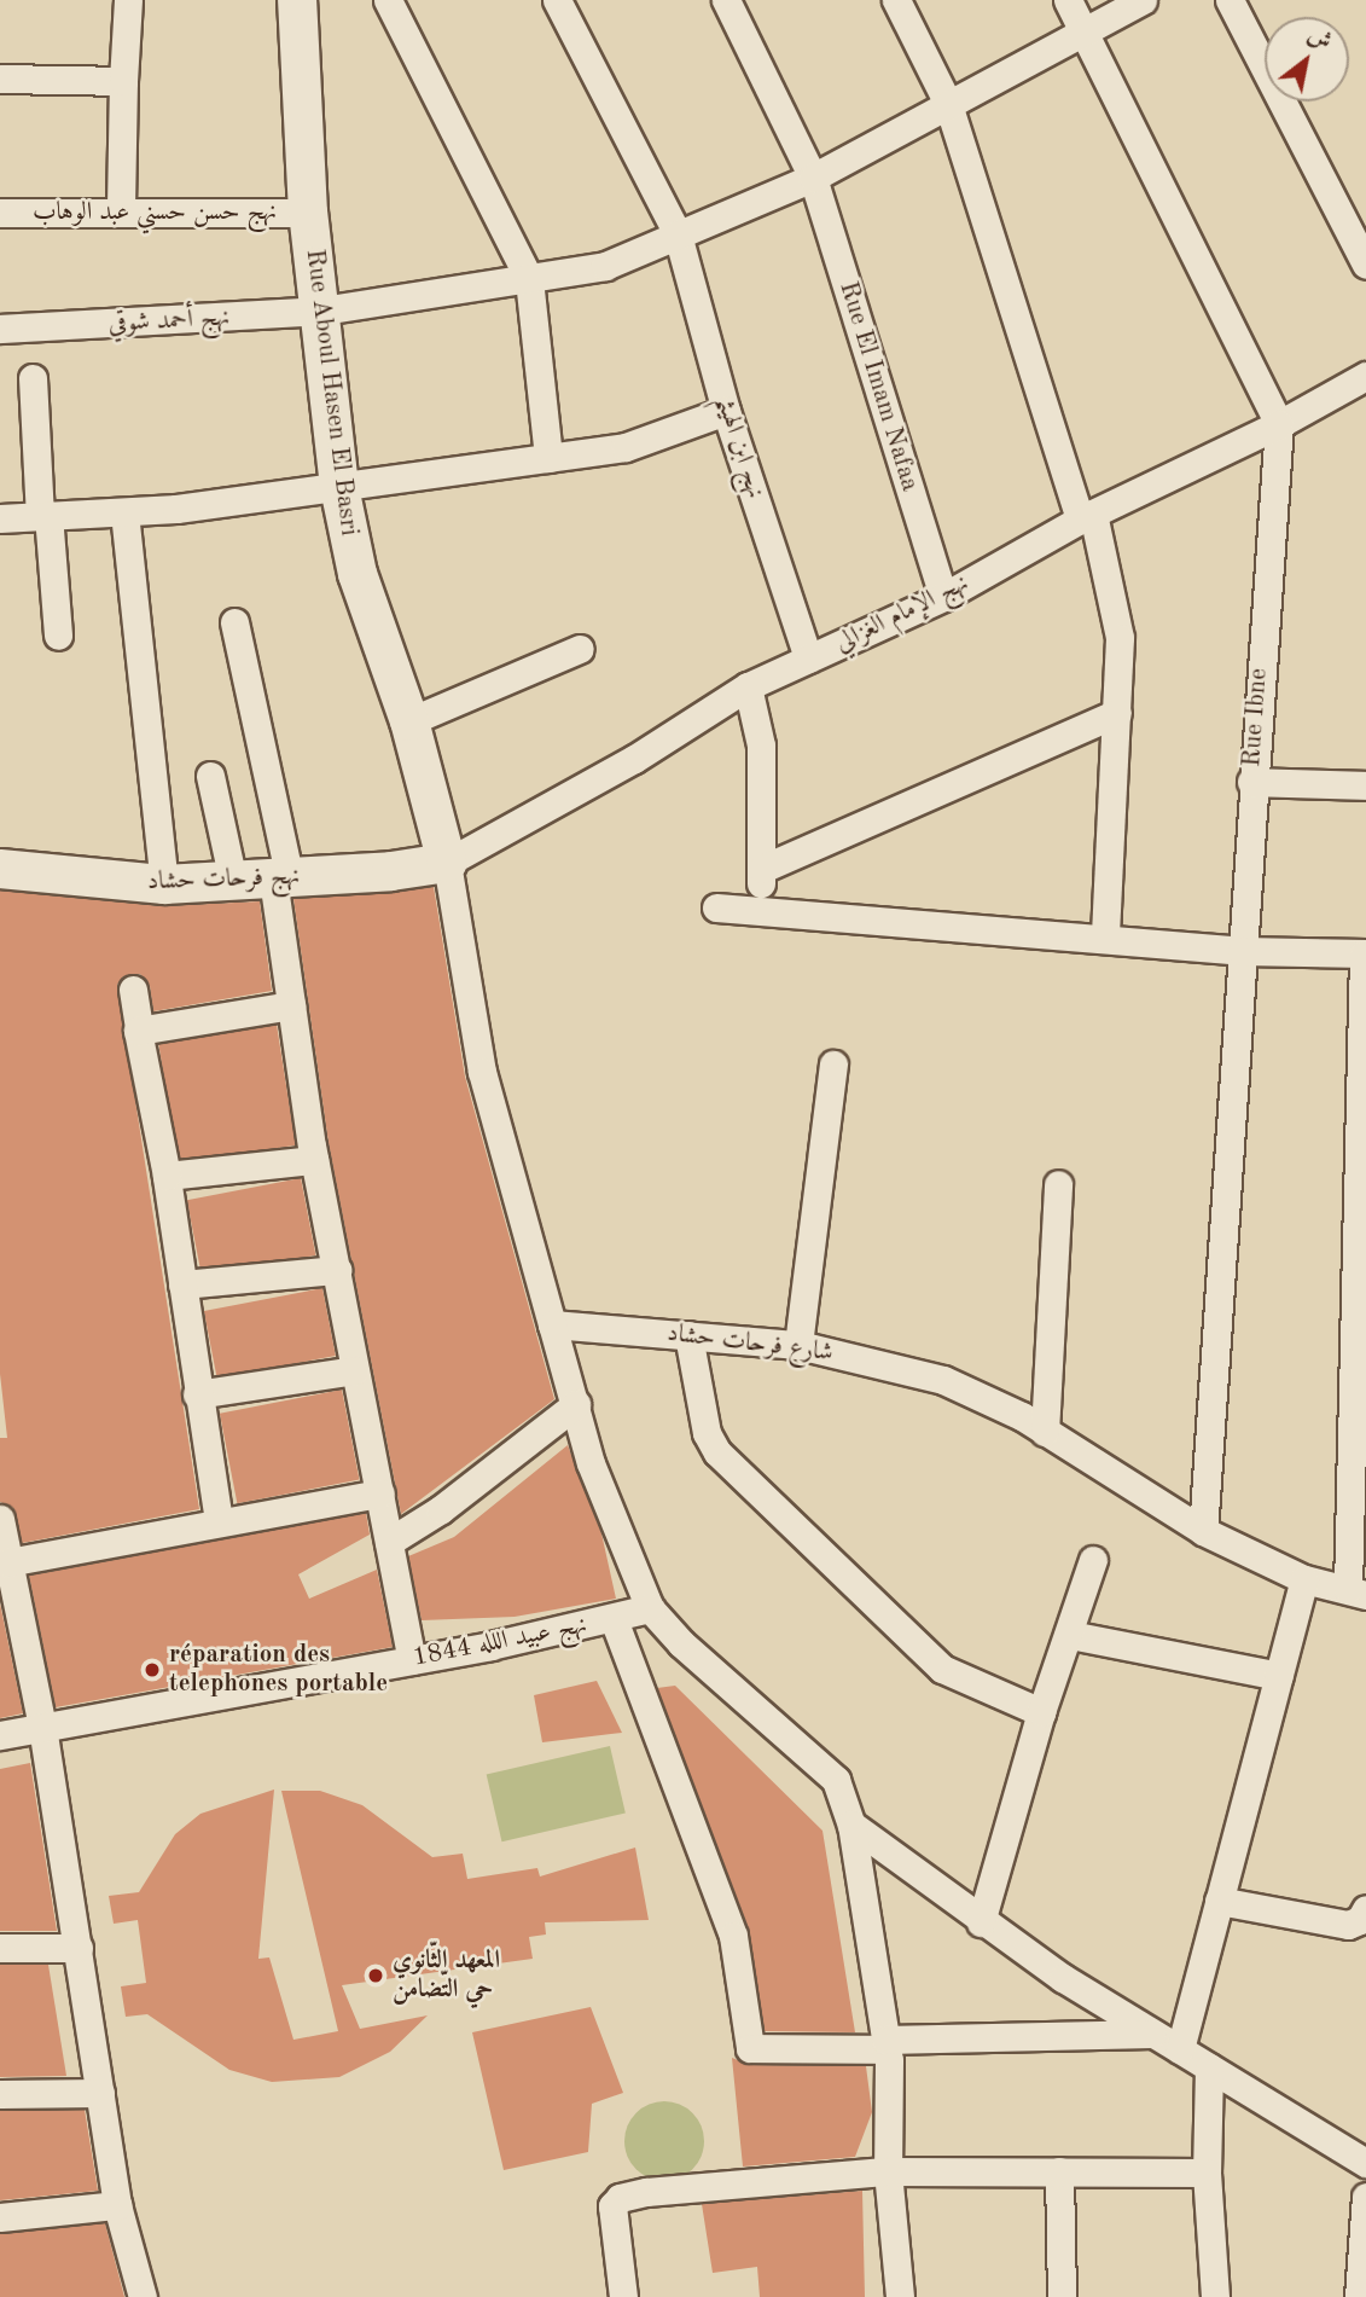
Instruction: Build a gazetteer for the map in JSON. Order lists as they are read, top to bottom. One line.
{"streets":{"street":["نهج حسن حسني عبد الوهاب","نهج أحمد شوقي","Rue El Imam Nafaa","Rue Aboul Hasen El Basri","نهج ابن الهيثم","نهج الإمام الغزالي","Rue Ibne","نهج فرحات حشاد","شارع فرحات حشاد","نهج عبيد اللله 1844"]},"crossings":[["نهج حسن حسني عبد الوهاب","Rue Aboul Hasen El Basri"],["نهج أحمد شوقي","Rue El Imam Nafaa"],["نهج أحمد شوقي","Rue Aboul Hasen El Basri"],["نهج أحمد شوقي","نهج ابن الهيثم"],["Rue El Imam Nafaa","نهج الإمام الغزالي"],["Rue Aboul Hasen El Basri","نهج الإمام الغزالي"],["Rue Aboul Hasen El Basri","نهج فرحات حشاد"],["نهج ابن الهيثم","نهج الإمام الغزالي"],["نهج الإمام الغزالي","Rue Ibne"],["نهج الإمام الغزالي","نهج فرحات حشاد"],["Rue Ibne","شارع فرحات حشاد"]],"places":["réparation des telephones portable","المعهد الثّانوي حي التّضامن"],"north":"top right"}
